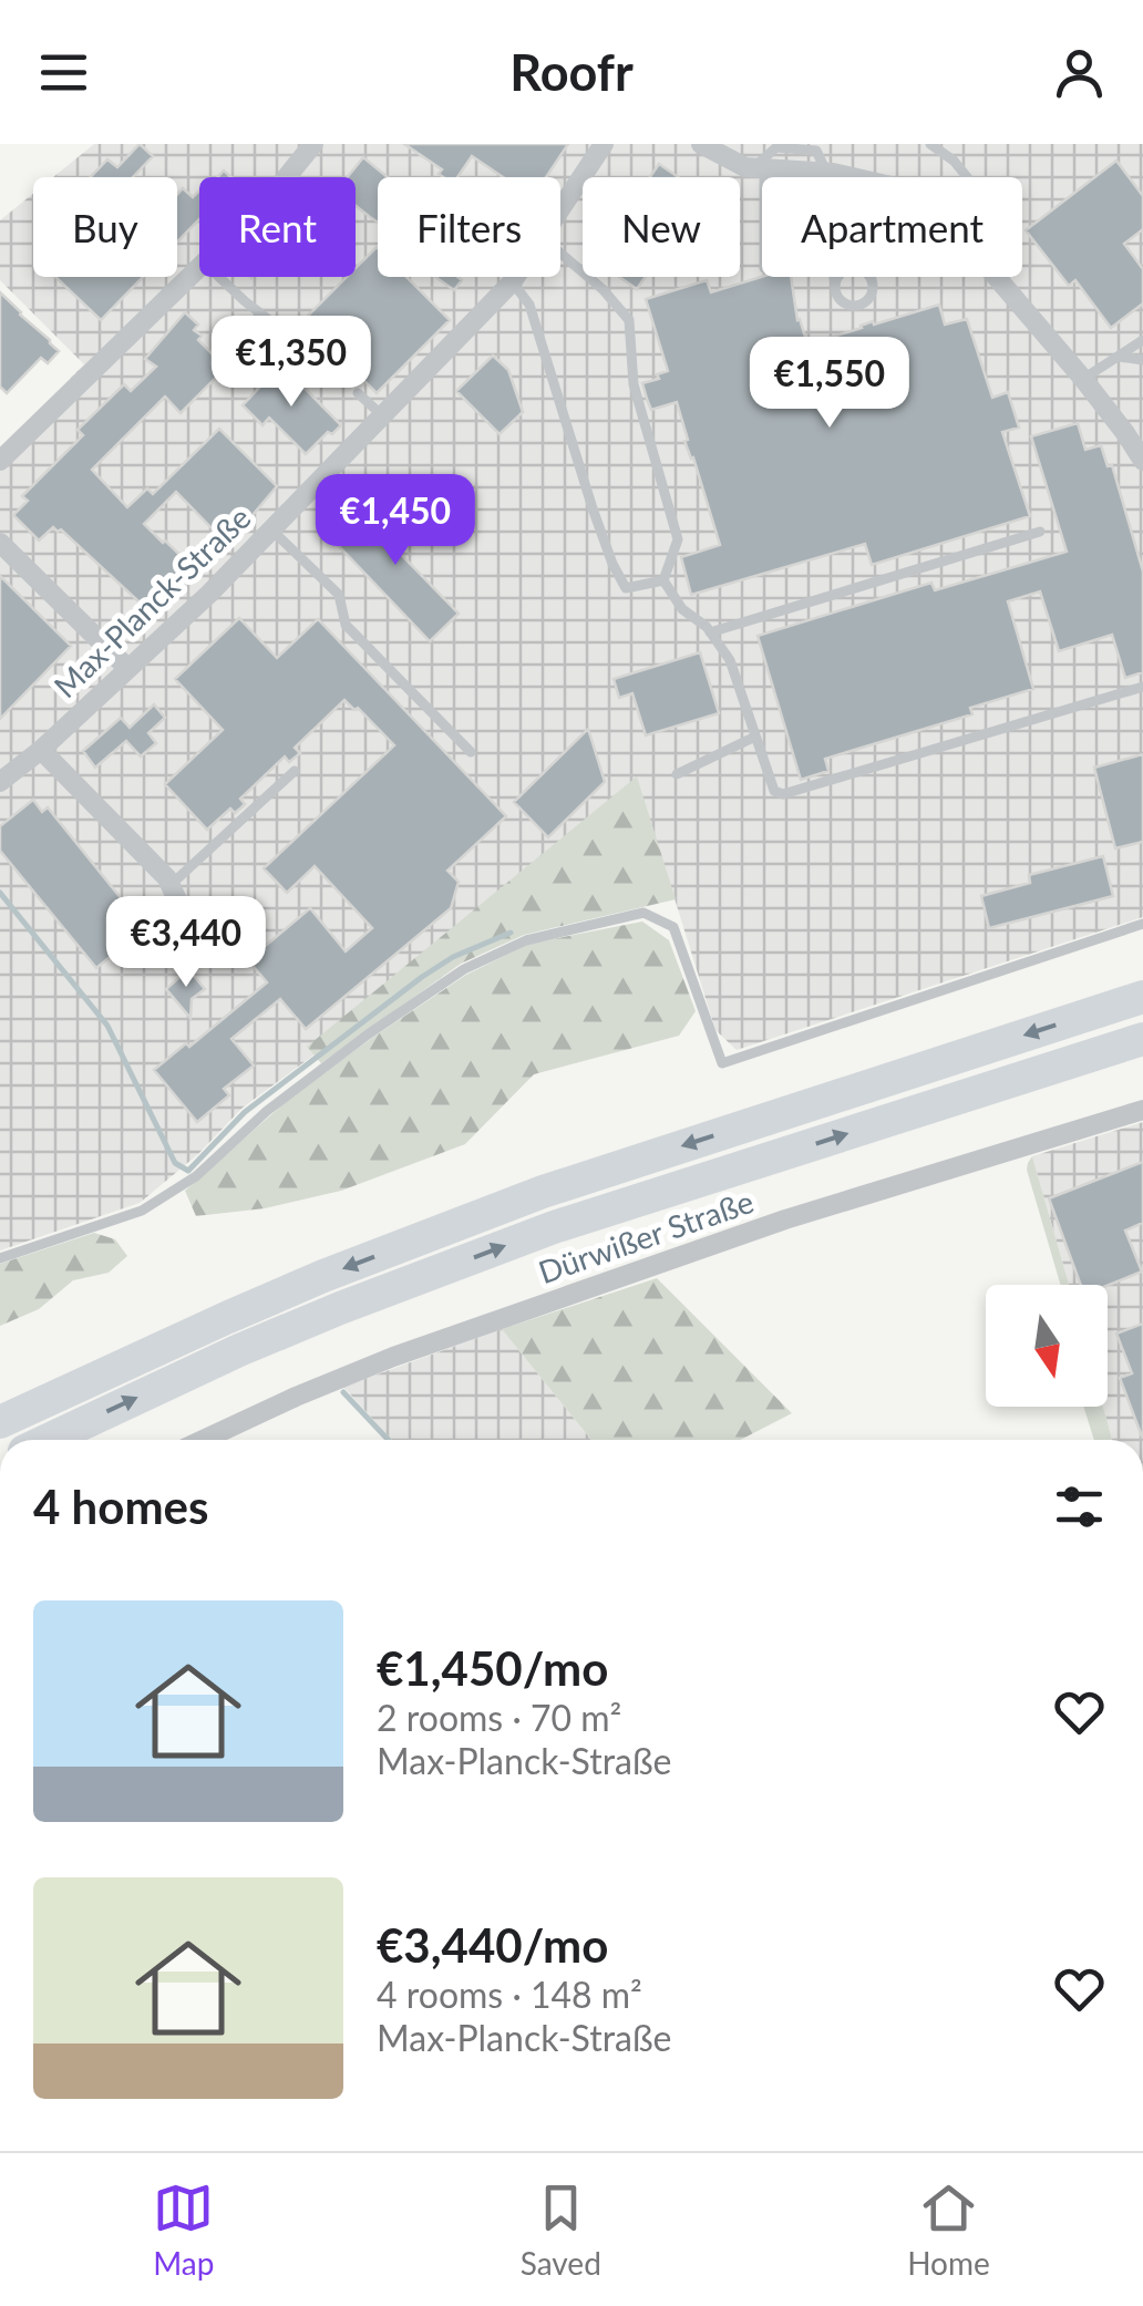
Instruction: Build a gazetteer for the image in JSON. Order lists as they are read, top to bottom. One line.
{"streets":{"street":["Max-Planck-Straße","Dürwißer Straße"]},"north":"bottom","page":{"header":"Roofr","chip":["Buy","Rent","Filters","New","Apartment"],"price":["€1,350","€1,550","€1,450","€3,440"],"heading":"4 homes","list":[{"name":"€1,450/mo","note":"2 rooms · 70 m² · Max-Planck-Straße"},{"name":"€3,440/mo","note":"4 rooms · 148 m² · Max-Planck-Straße"}],"tabs":["Map","Saved","Home"]}}
